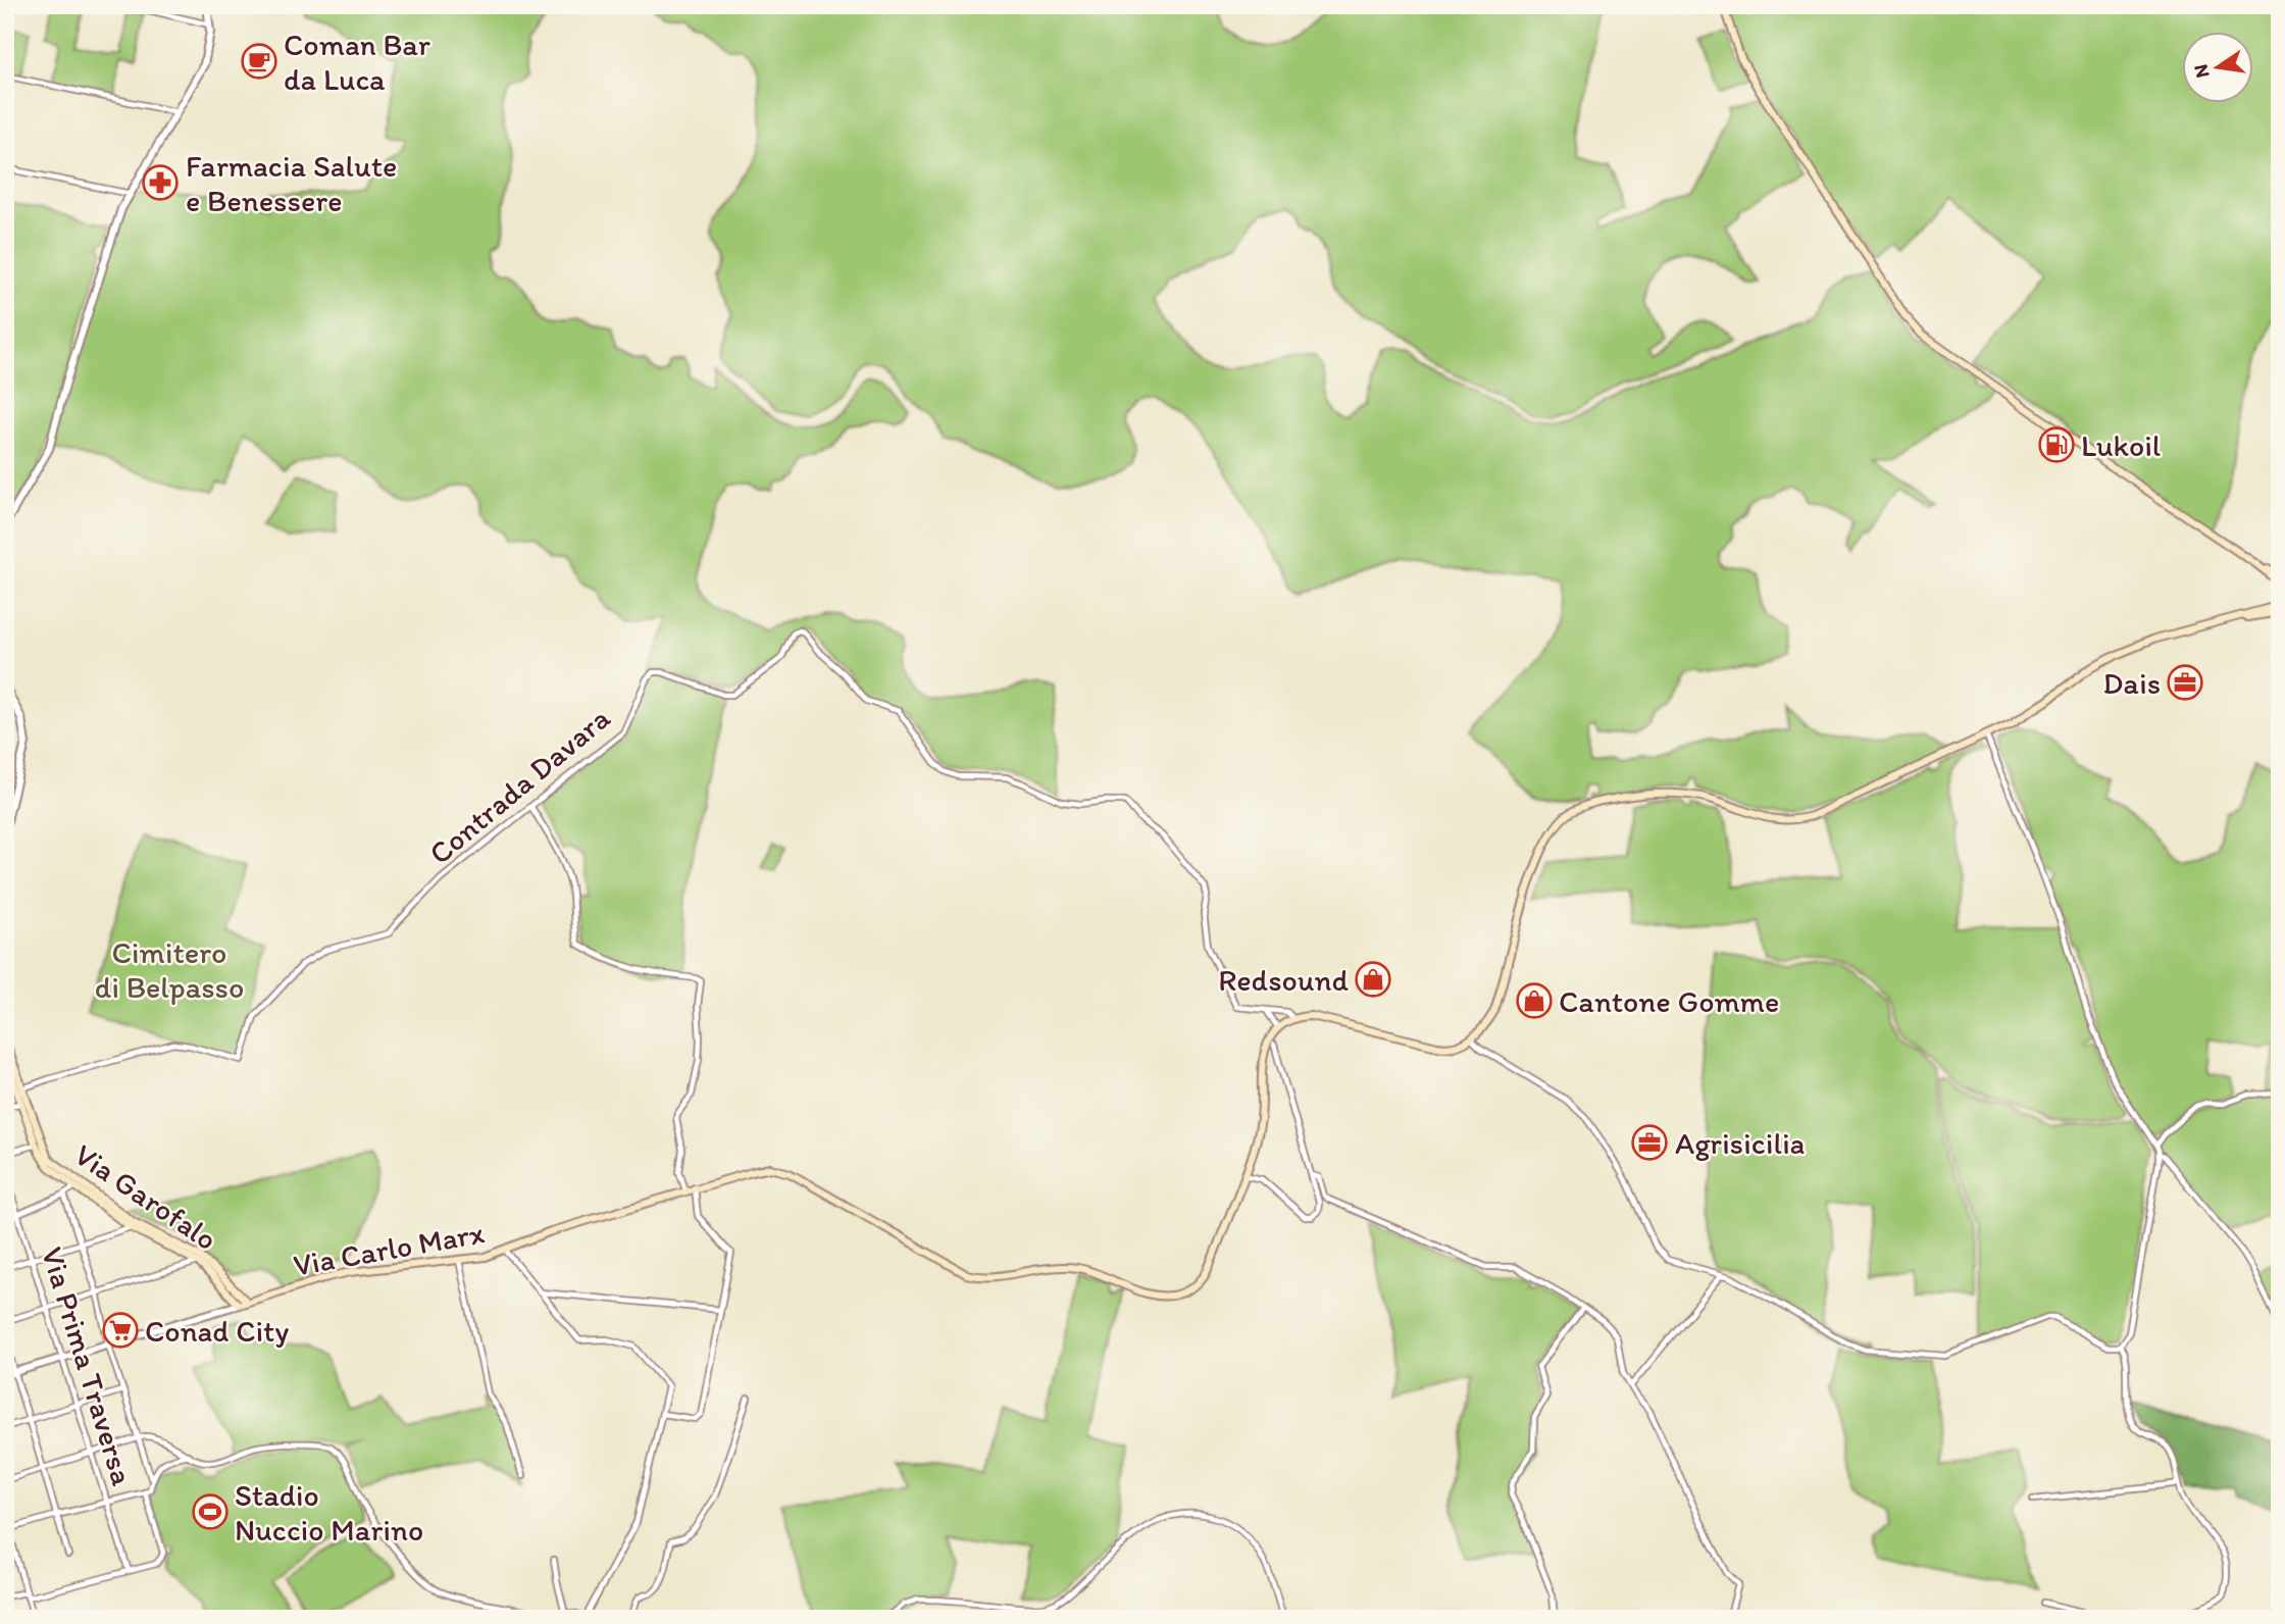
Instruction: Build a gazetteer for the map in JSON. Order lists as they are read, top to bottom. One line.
{"streets":{"main road":["Via Garofalo","Via Carlo Marx"],"street":["Contrada Davara","Via Prima Traversa"]},"crossings":[["Contrada Davara","Via Garofalo"],["Via Garofalo","Via Carlo Marx"]],"parks":["Cimitero di Belpasso"],"places":{"cafe":["Coman Bar da Luca"],"pharmacy":["Farmacia Salute e Benessere"],"fuel station":["Lukoil"],"office":["Dais","Agrisicilia"],"shop":["Redsound","Cantone Gomme"],"supermarket":["Conad City"],"sports":["Stadio Nuccio Marino"]},"north":"left"}
